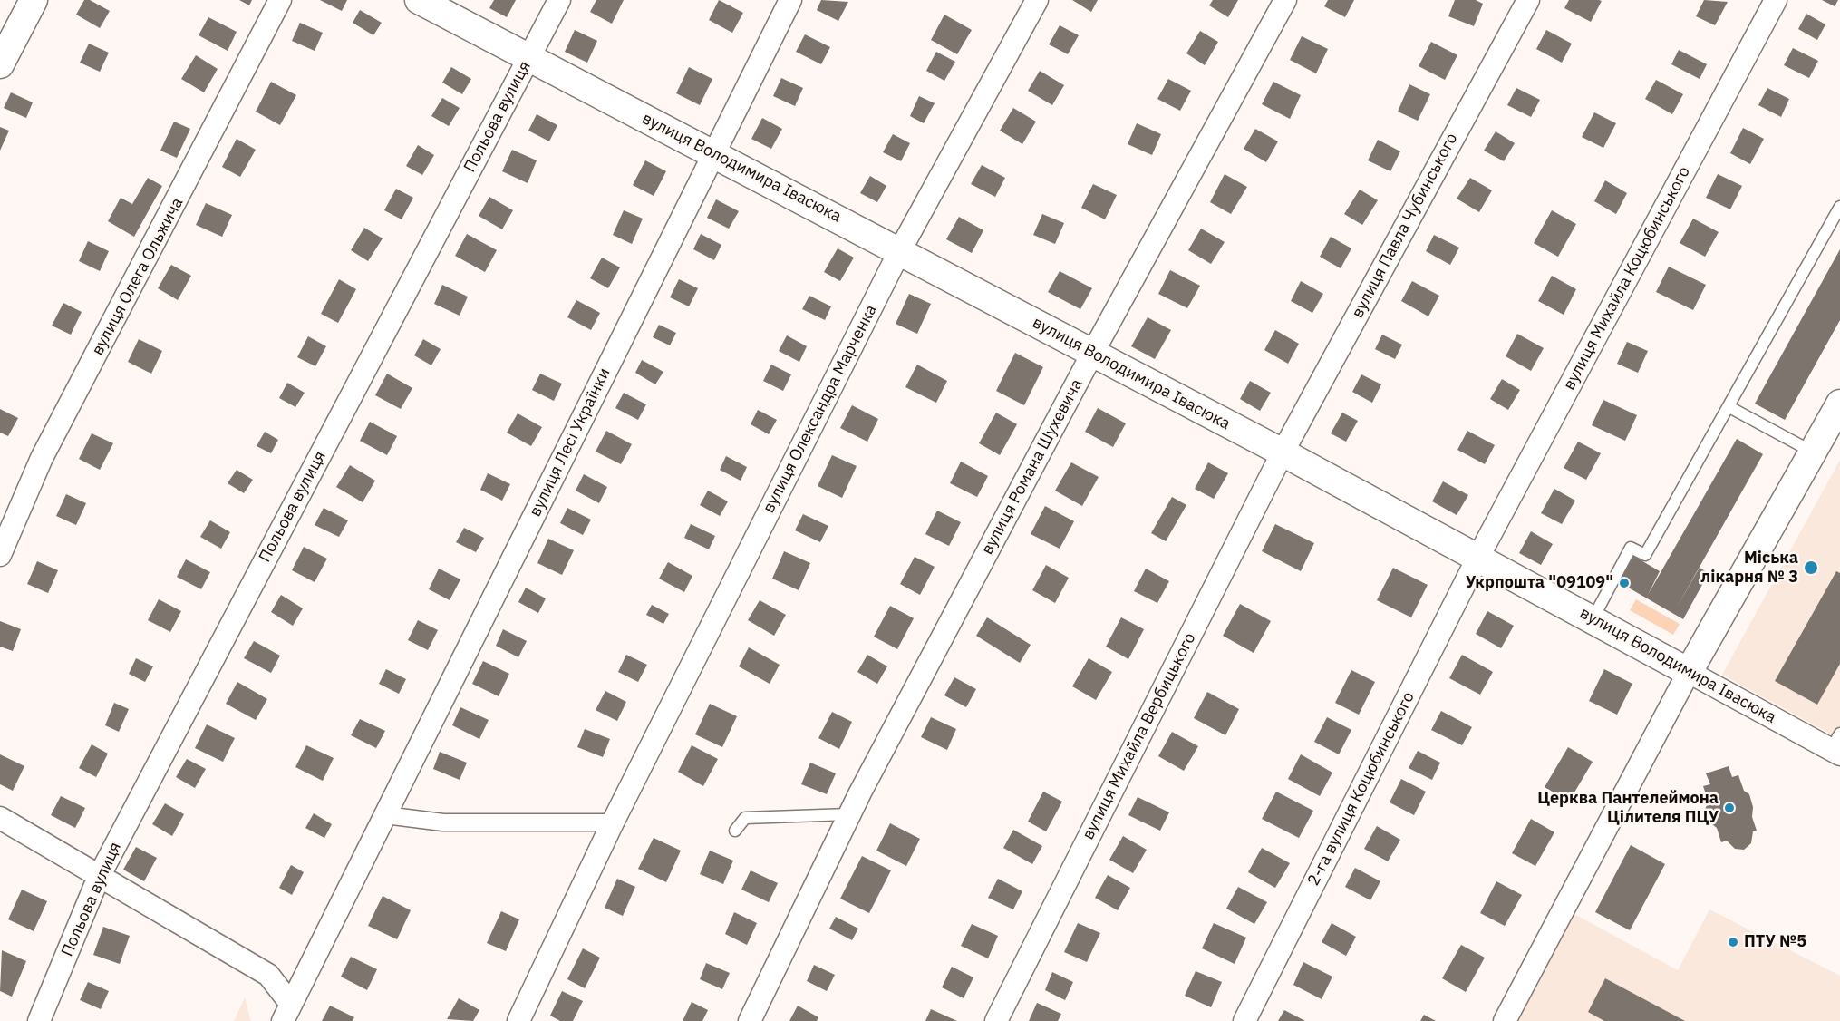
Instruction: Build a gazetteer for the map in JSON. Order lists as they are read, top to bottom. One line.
{"streets":{"street":["Польова вулиця","вулиця Володимира Івасюка","вулиця Павла Чубинського","вулиця Олега Ольжича","вулиця Михайла Коцюбинського","вулиця Олександра Марченка","вулиця Лесі Українки","вулиця Романа Шухевича","вулиця Михайла Вербицького","2-га вулиця Коцюбинського"]},"crossings":[["Польова вулиця","вулиця Володимира Івасюка"],["вулиця Володимира Івасюка","вулиця Павла Чубинського"],["вулиця Володимира Івасюка","вулиця Михайла Коцюбинського"],["вулиця Володимира Івасюка","вулиця Олександра Марченка"],["вулиця Володимира Івасюка","вулиця Лесі Українки"],["вулиця Володимира Івасюка","вулиця Романа Шухевича"],["вулиця Володимира Івасюка","вулиця Михайла Вербицького"],["вулиця Володимира Івасюка","2-га вулиця Коцюбинського"],["вулиця Павла Чубинського","вулиця Михайла Вербицького"],["вулиця Михайла Коцюбинського","2-га вулиця Коцюбинського"]],"places":["Міська лікарня № 3","Укрпошта \"09109\"","Церква Пантелеймона Цілителя ПЦУ","ПТУ №5"]}
